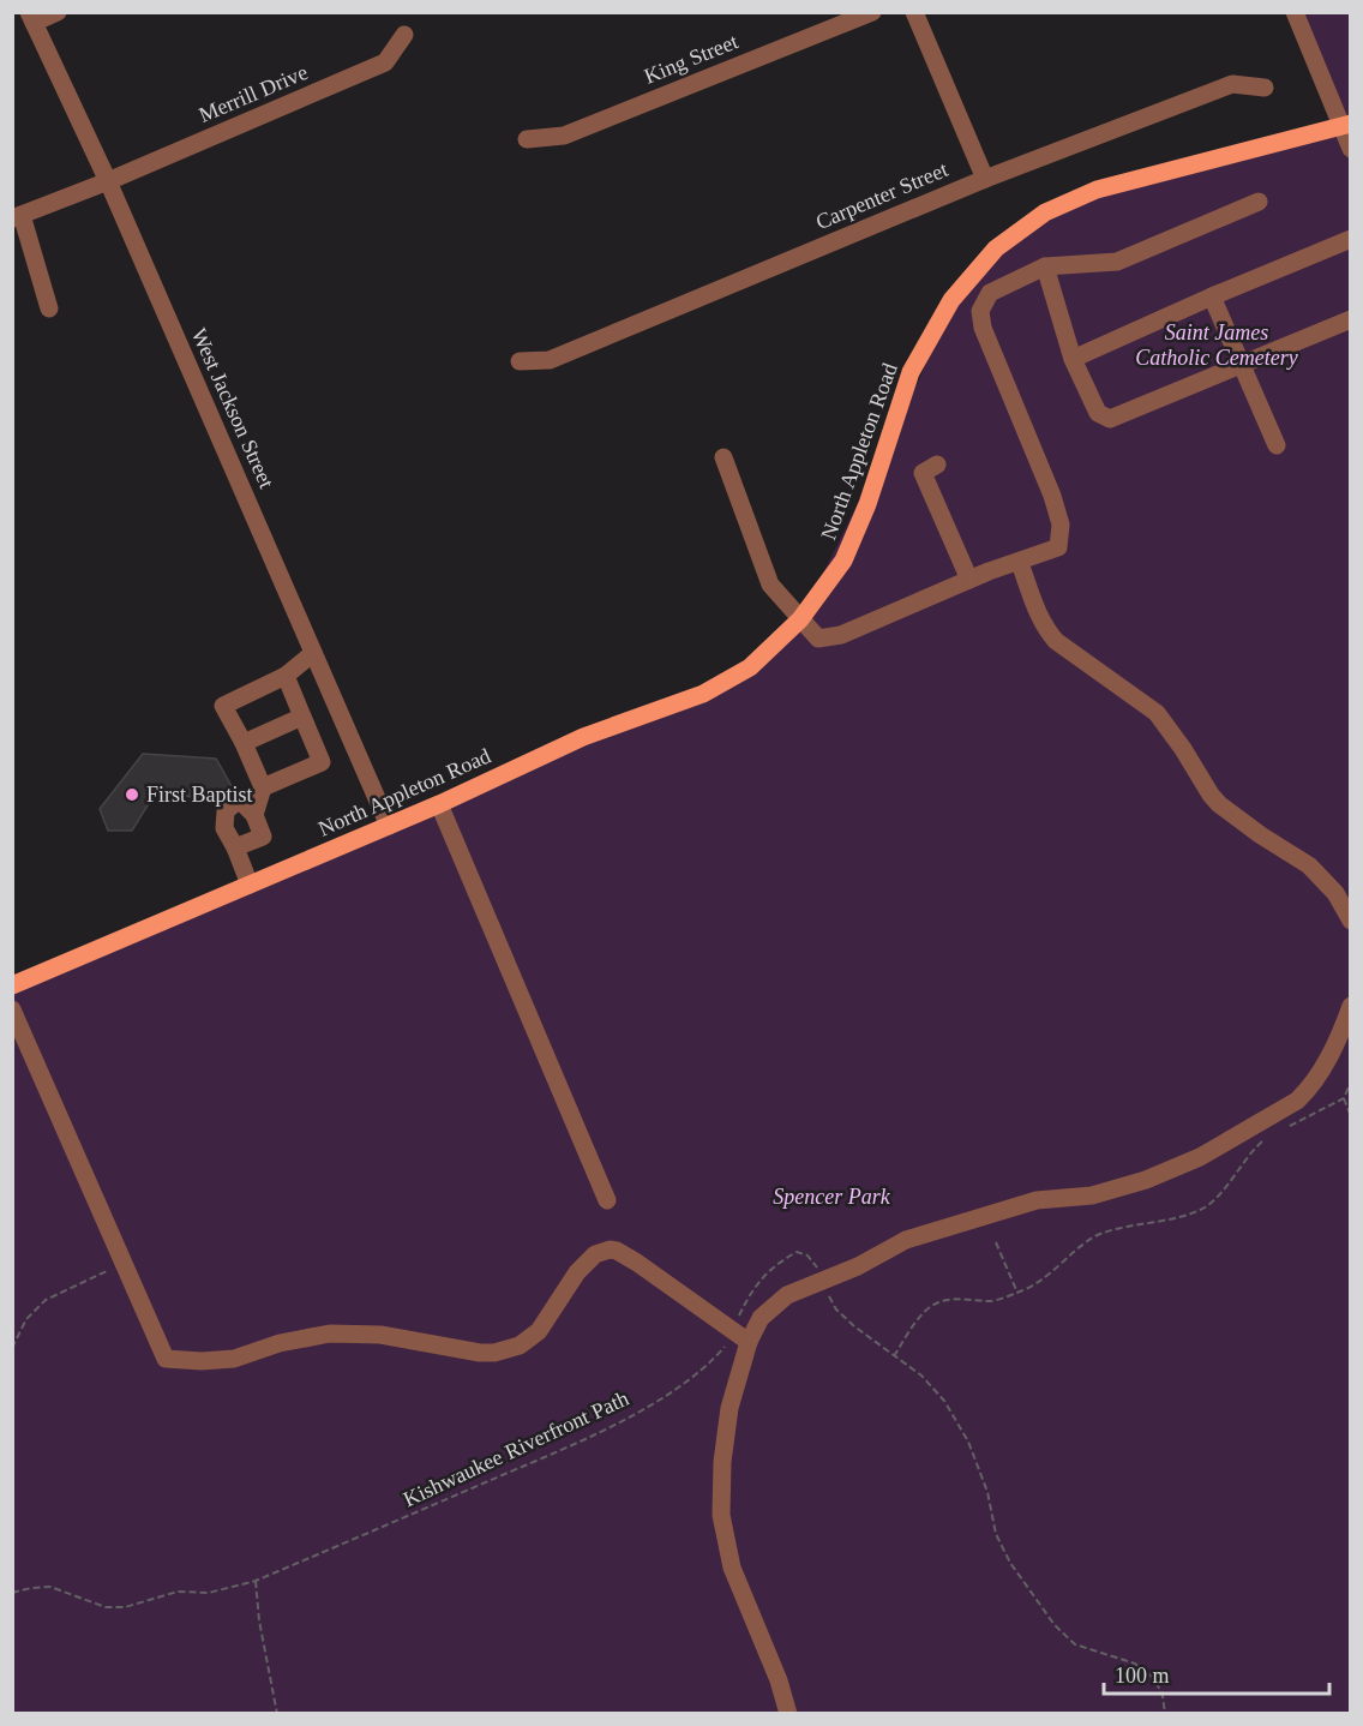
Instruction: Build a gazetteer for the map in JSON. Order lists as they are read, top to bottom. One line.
{"streets":{"main road":["North Appleton Road"],"street":["King Street","Merrill Drive","Carpenter Street","West Jackson Street"],"path":["Kishwaukee Riverfront Path"]},"crossings":[["Merrill Drive","West Jackson Street"],["West Jackson Street","North Appleton Road"]],"parks":["Saint James Catholic Cemetery","Spencer Park"],"places":["First Baptist"],"scale_bar":"100 m"}
